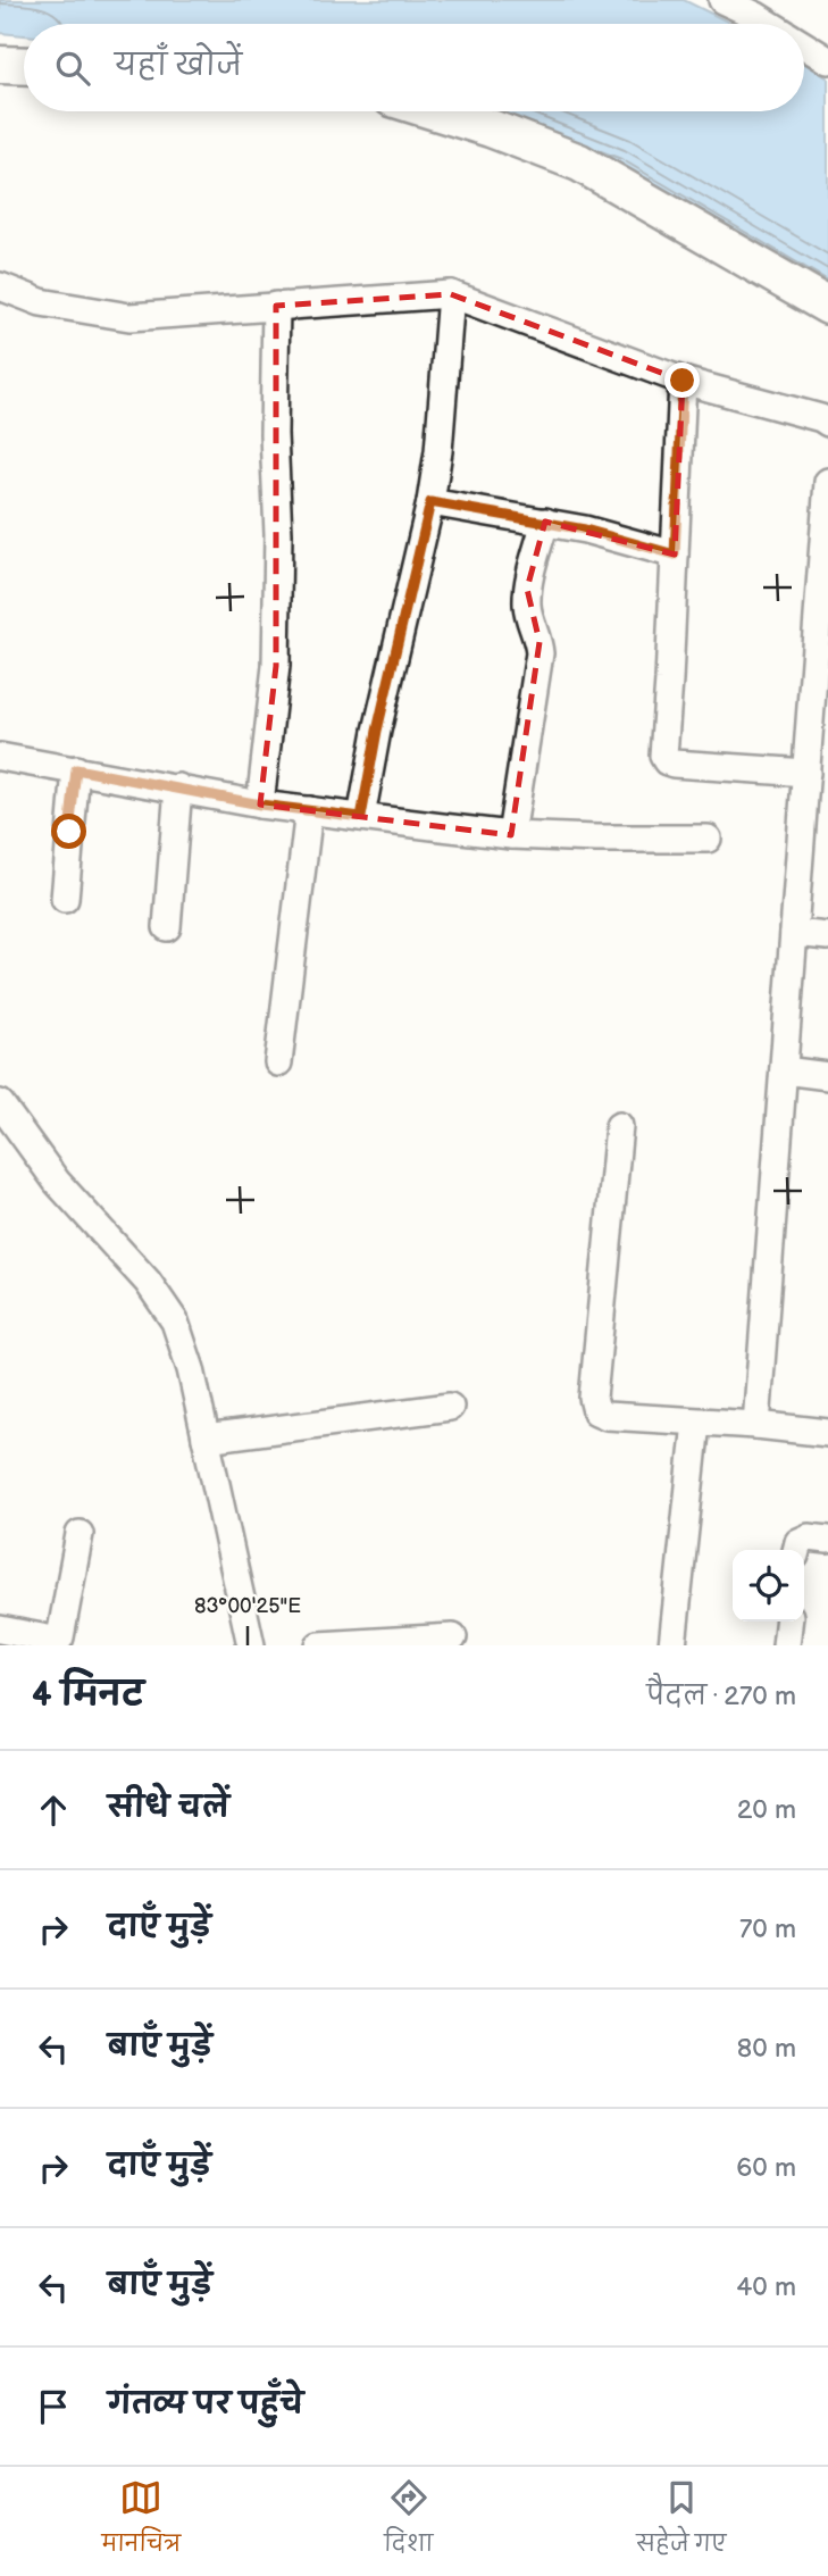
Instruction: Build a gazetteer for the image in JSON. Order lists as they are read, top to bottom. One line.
{"page":{"search":"यहाँ खोजें","heading":["4 मिनट","पैदल · 270 m"],"list":[["सीधे चलें","20 m"],["दाएँ मुड़ें","70 m"],["बाएँ मुड़ें","80 m"],["दाएँ मुड़ें","60 m"],["बाएँ मुड़ें","40 m"],"गंतव्य पर पहुँचे"],"nav":["मानचित्र","दिशा","सहेजे गए"]},"coordinates":["83°00'25\"E"]}
